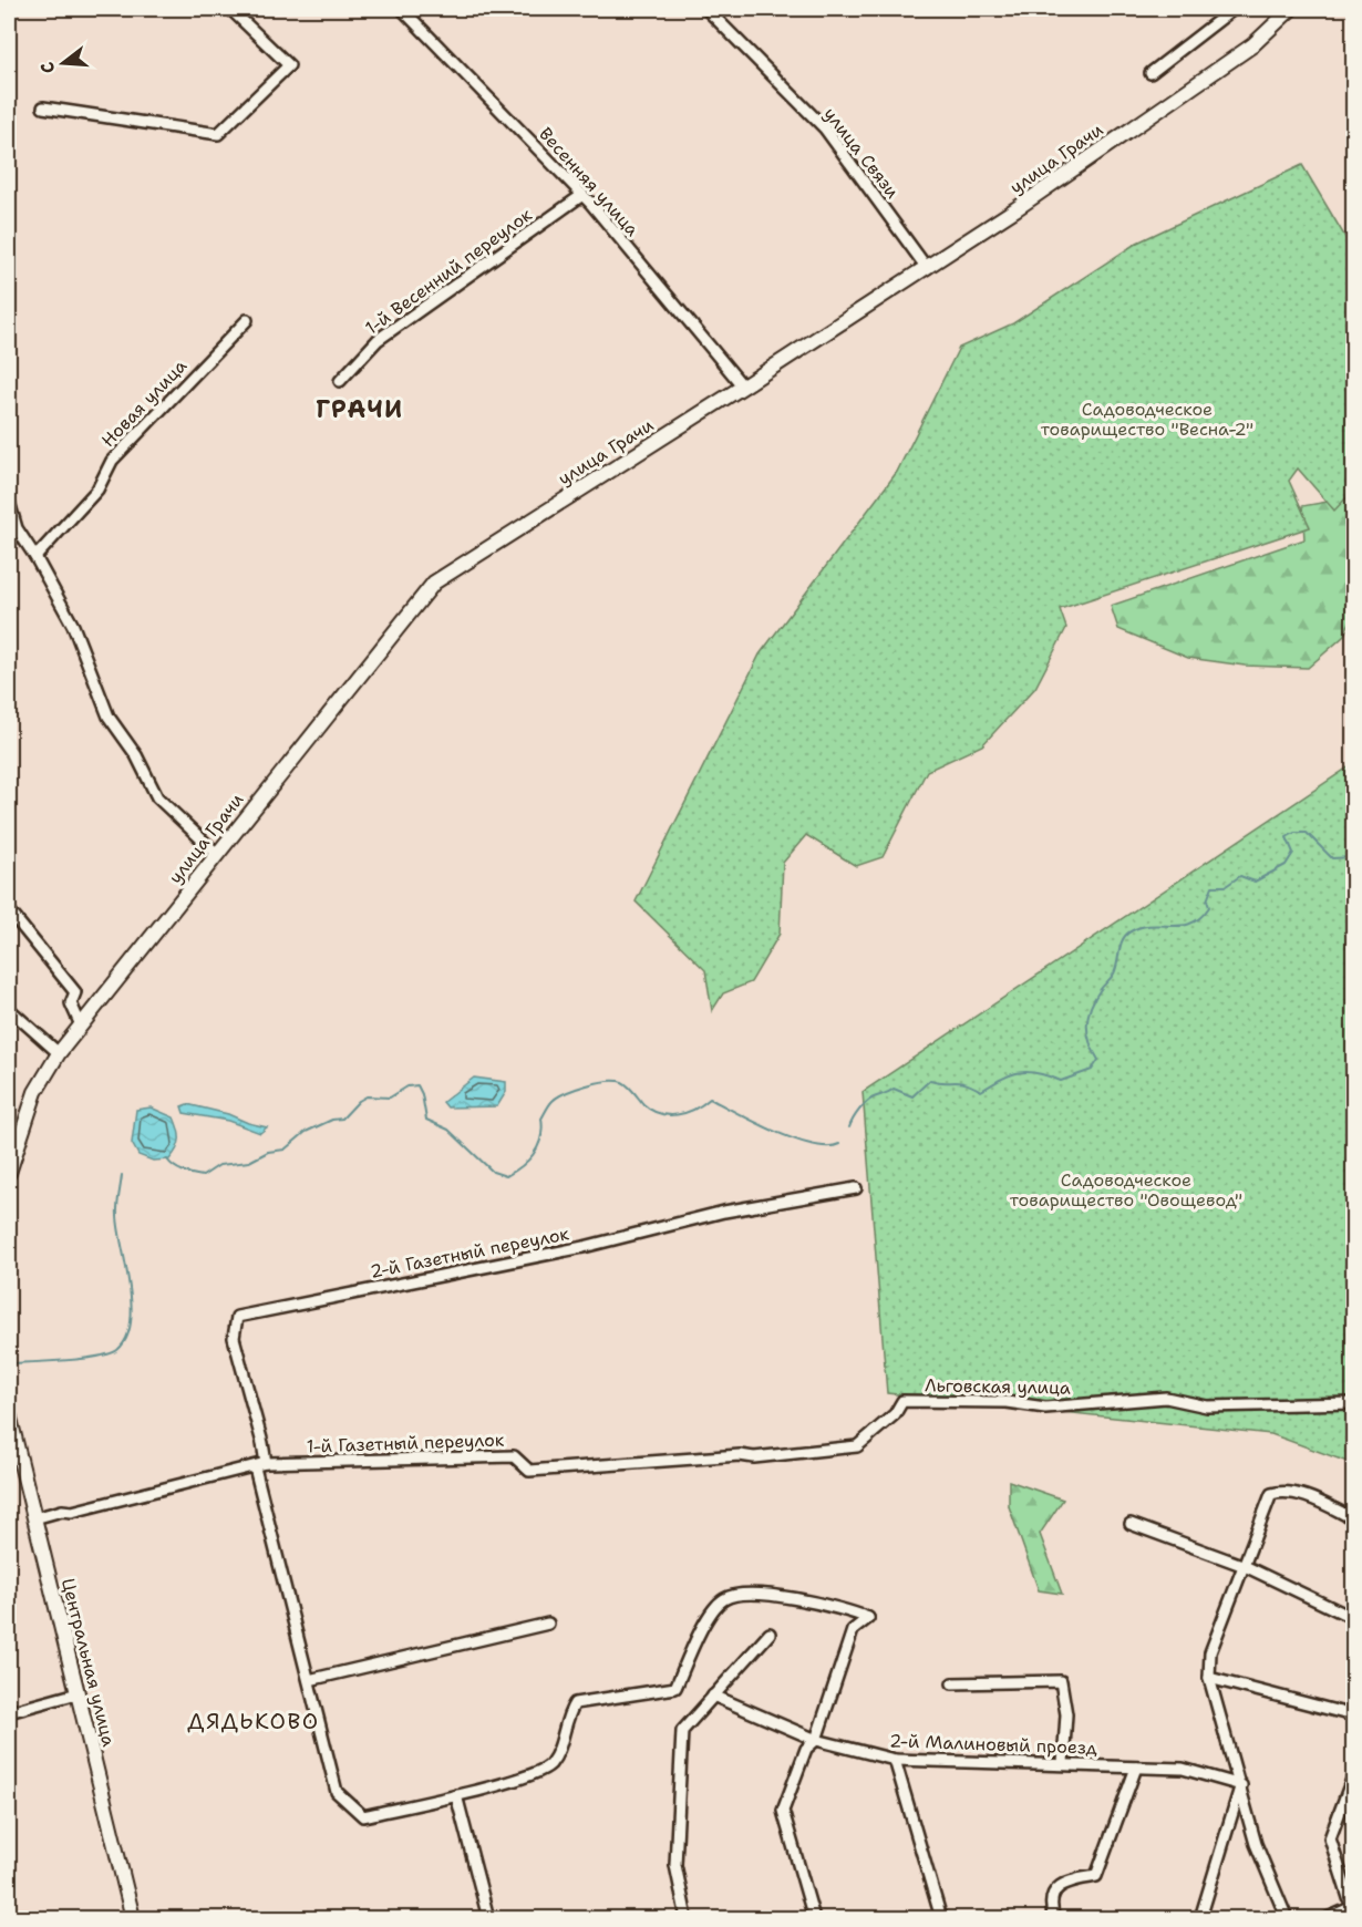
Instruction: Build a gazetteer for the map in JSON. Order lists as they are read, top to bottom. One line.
{"streets":{"street":["улица Связи","улица Грачи","Весенняя улица","1-й Весенний переулок","Новая улица","2-й Газетный переулок","Льговская улица","1-й Газетный переулок","Центральная улица","2-й Малиновый проезд"]},"crossings":[["улица Связи","улица Грачи"],["улица Грачи","Весенняя улица"],["Весенняя улица","1-й Весенний переулок"],["2-й Газетный переулок","1-й Газетный переулок"],["Льговская улица","1-й Газетный переулок"],["1-й Газетный переулок","Центральная улица"]],"districts":["ГРАЧИ","ДЯДЬКОВО"],"parks":["Садоводческое товарищество \"Весна-2\"","Садоводческое товарищество \"Овощевод\""],"north":"left"}
